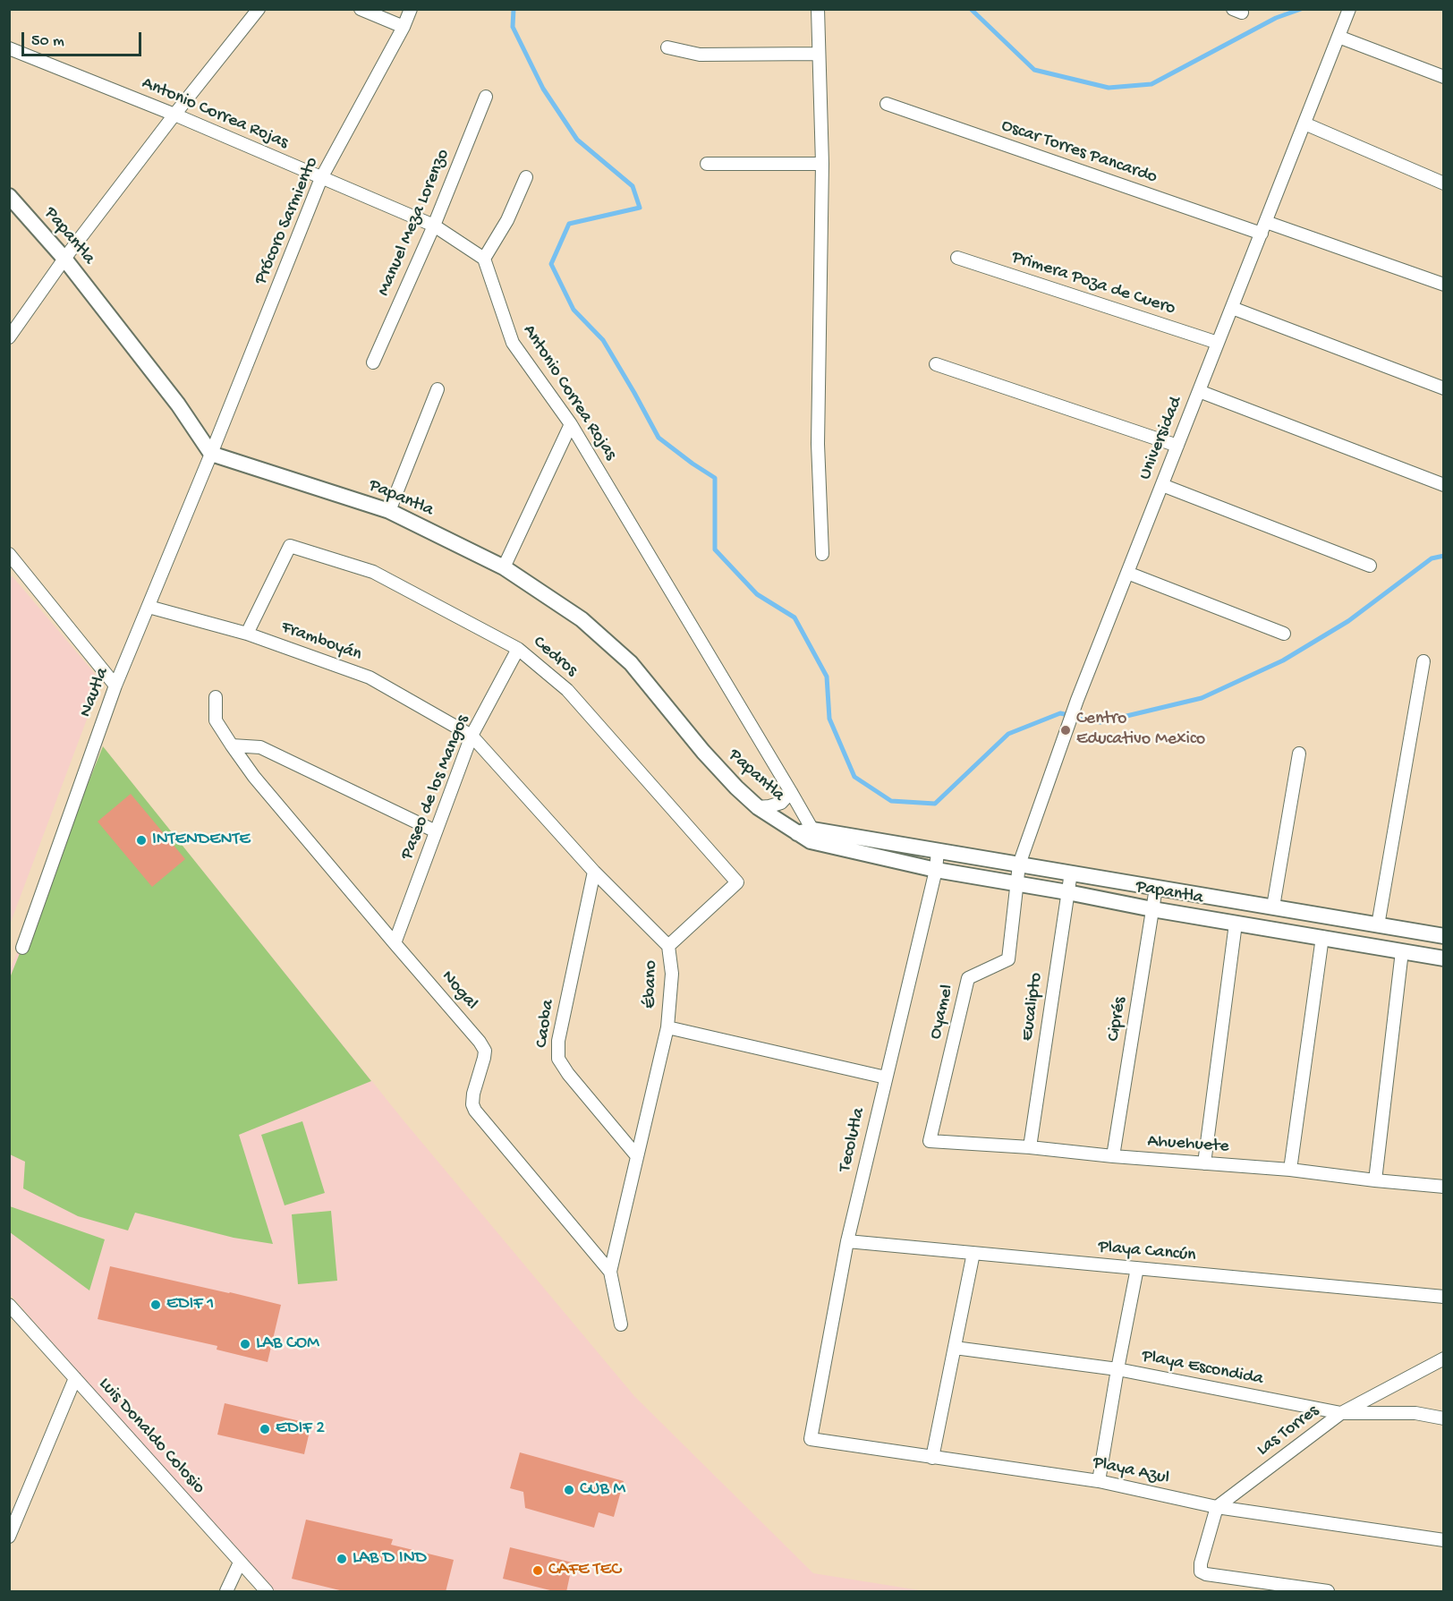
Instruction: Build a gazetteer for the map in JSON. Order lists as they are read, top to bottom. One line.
{"streets":{"street":["Antonio Correa Rojas","Oscar Torres Pancardo","Prócoro Sarmiento","Manuel Meza Lorenzo","Papantla","Primera Poza de Cuero","Universidad","Framboyán","Cedros","Nautla","Paseo de los Mangos","Ébano","Nogal","Eucalipto","Oyamel","Ciprés","Caoba","Tecolutla","Ahuehuete","Playa Cancún","Playa Escondida","Las Torres","Luis Donaldo Colosio","Playa Azul"]},"crossings":[["Antonio Correa Rojas","Prócoro Sarmiento"],["Antonio Correa Rojas","Manuel Meza Lorenzo"],["Antonio Correa Rojas","Papantla"],["Oscar Torres Pancardo","Universidad"],["Prócoro Sarmiento","Papantla"],["Prócoro Sarmiento","Nautla"],["Papantla","Universidad"],["Papantla","Nautla"],["Papantla","Eucalipto"],["Papantla","Oyamel"],["Papantla","Ciprés"],["Papantla","Tecolutla"],["Primera Poza de Cuero","Universidad"],["Universidad","Oyamel"],["Framboyán","Cedros"],["Framboyán","Nautla"],["Framboyán","Paseo de los Mangos"],["Framboyán","Ébano"],["Cedros","Paseo de los Mangos"],["Cedros","Ébano"],["Paseo de los Mangos","Ébano"],["Paseo de los Mangos","Nogal"],["Ébano","Nogal"],["Ébano","Caoba"],["Eucalipto","Ahuehuete"],["Oyamel","Ahuehuete"],["Ciprés","Ahuehuete"],["Tecolutla","Playa Cancún"],["Tecolutla","Playa Azul"],["Playa Escondida","Las Torres"],["Las Torres","Playa Azul"]],"places":["Centro Educativo Mexico","INTENDENTE","EDIF 1","LAB COM","EDIF 2","CUB M","LAB D IND","CAFE TEC"],"scale_bar":"50 m"}
